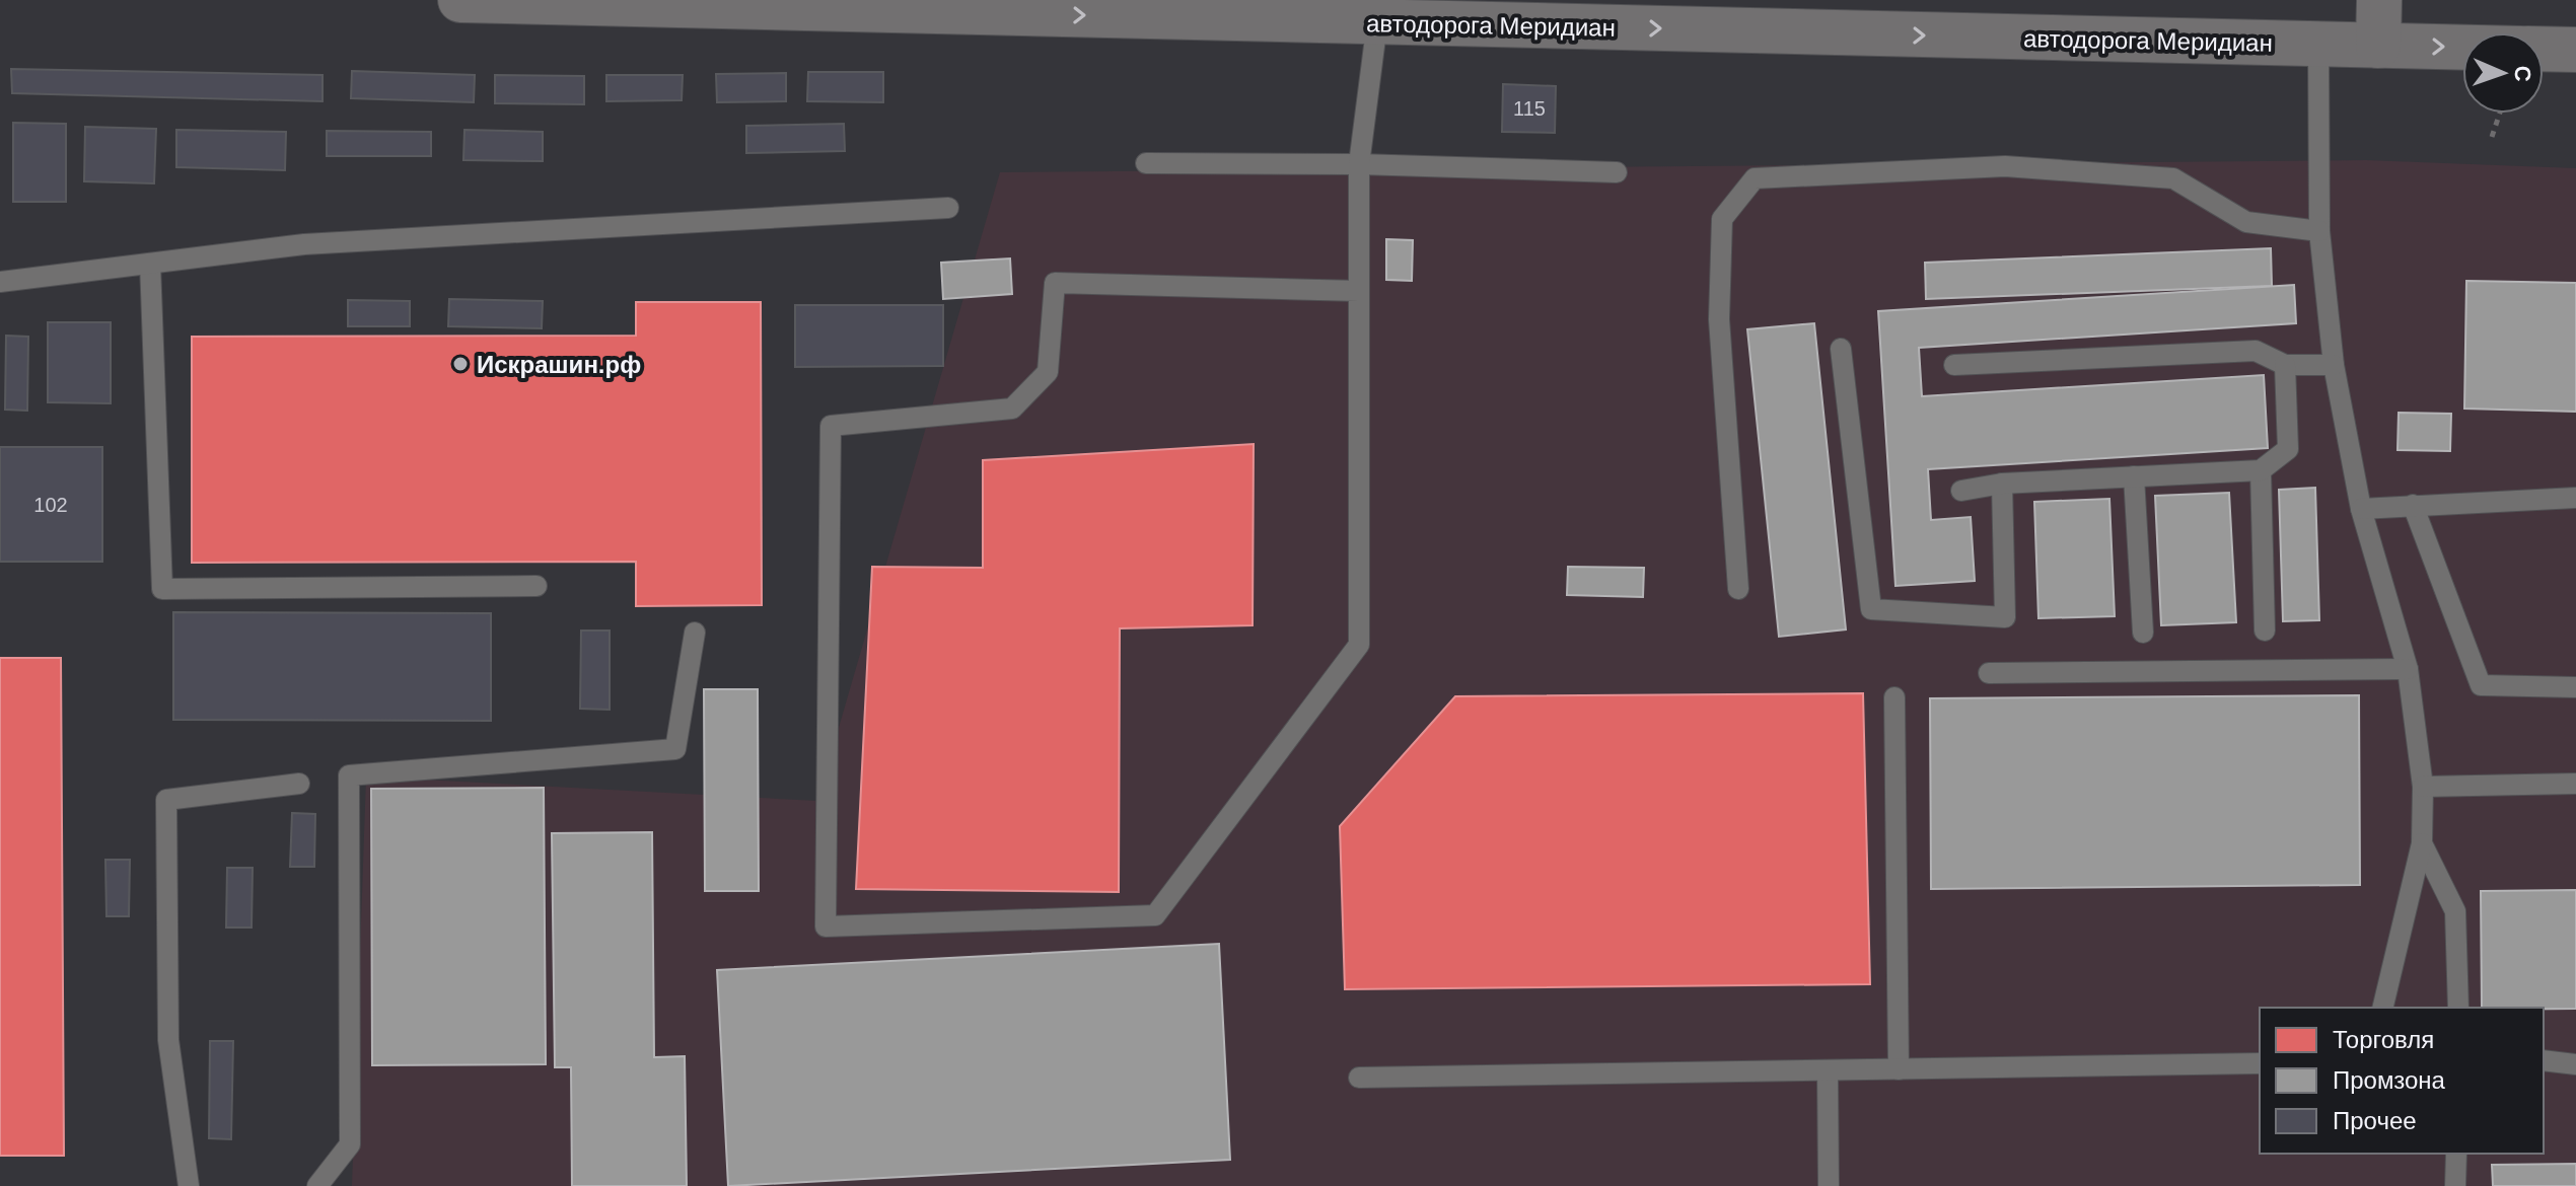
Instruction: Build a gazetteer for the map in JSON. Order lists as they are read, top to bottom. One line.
{"streets":{"main road":["автодорога Меридиан"]},"one_way":["автодорога Меридиан"],"places":["Искрашин.рф"],"house_numbers":["115","102"],"legend":["Торговля","Промзона","Прочее"],"north":"right"}
